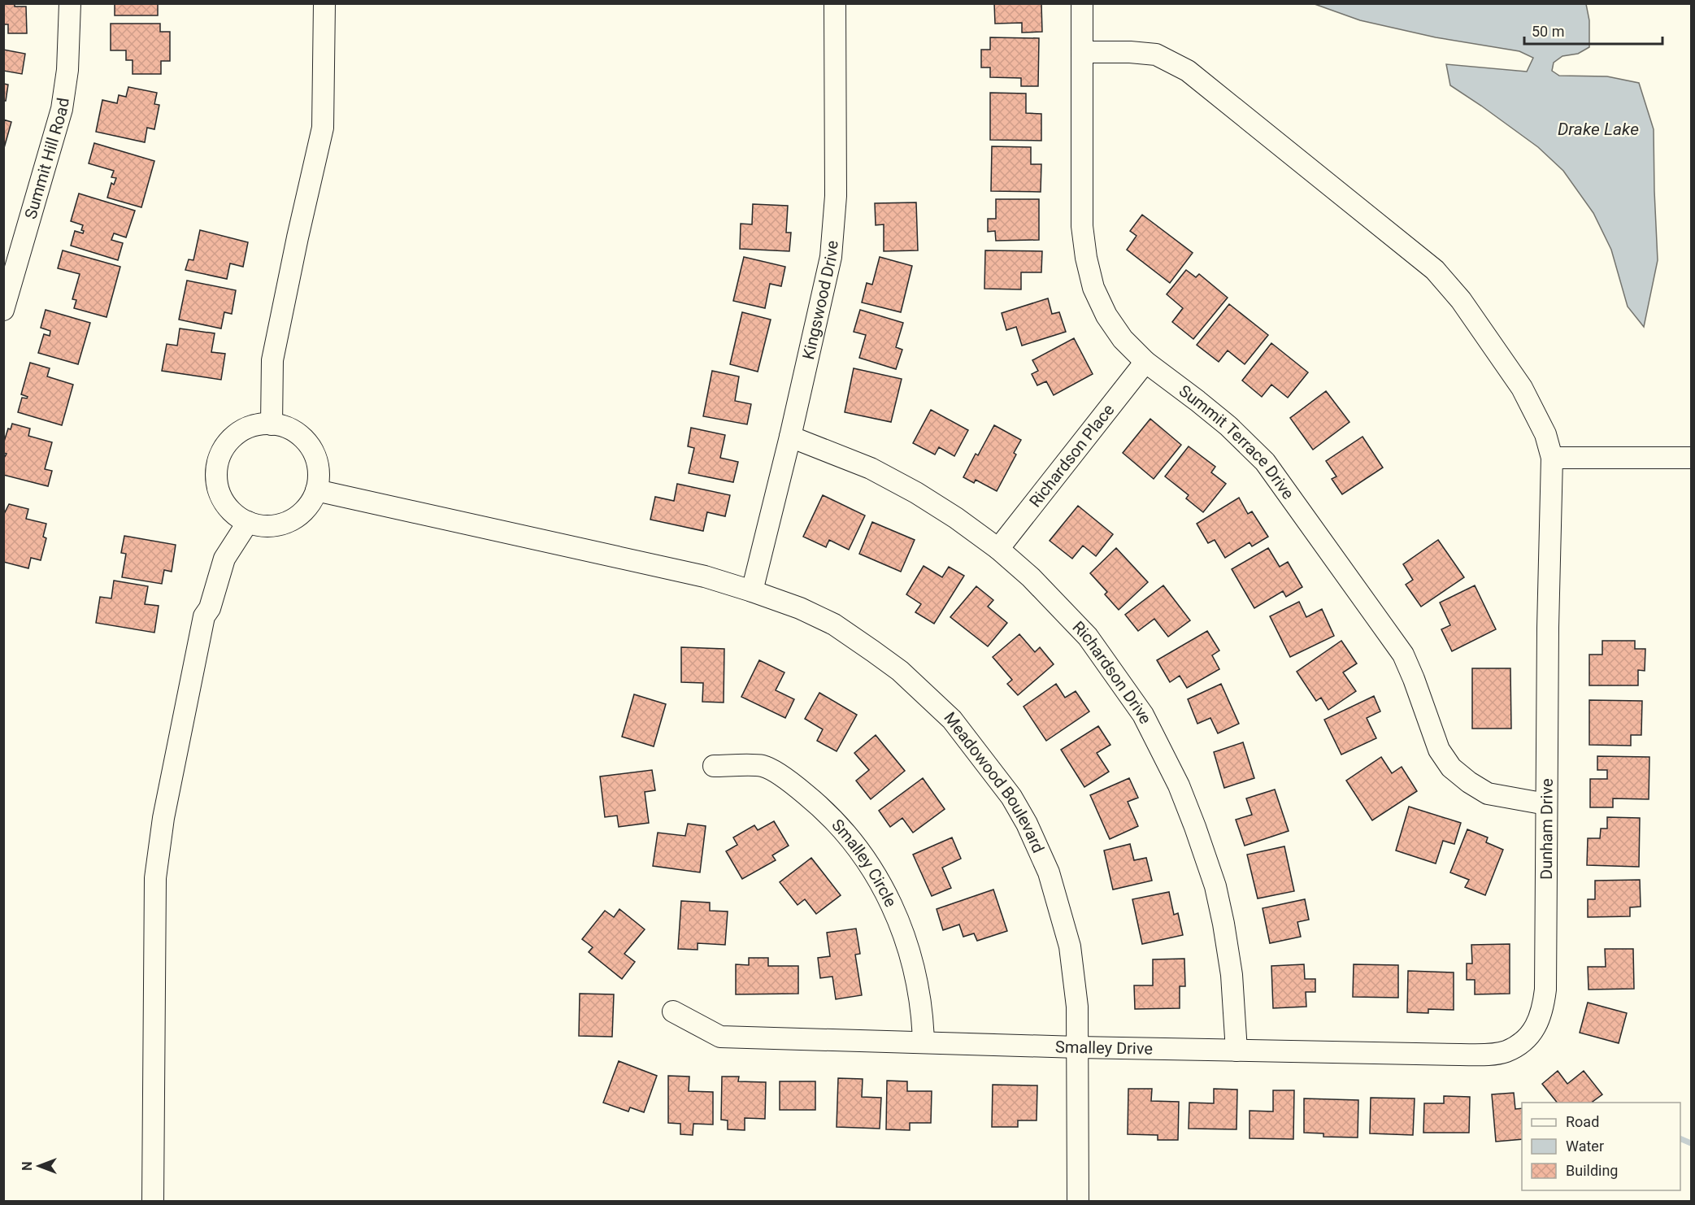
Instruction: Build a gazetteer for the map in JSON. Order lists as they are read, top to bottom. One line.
{"streets":{"street":["Summit Hill Road","Kingswood Drive","Summit Terrace Drive","Richardson Place","Richardson Drive","Meadowood Boulevard","Dunham Drive","Smalley Circle","Smalley Drive"]},"crossings":[["Kingswood Drive","Richardson Drive"],["Kingswood Drive","Meadowood Boulevard"],["Summit Terrace Drive","Richardson Place"],["Summit Terrace Drive","Dunham Drive"],["Richardson Place","Richardson Drive"],["Richardson Drive","Smalley Drive"],["Meadowood Boulevard","Smalley Drive"],["Dunham Drive","Smalley Drive"],["Smalley Circle","Smalley Drive"]],"water":["Drake Lake"],"legend":["Road","Water","Building"],"scale_bar":"50 m","north":"left"}
